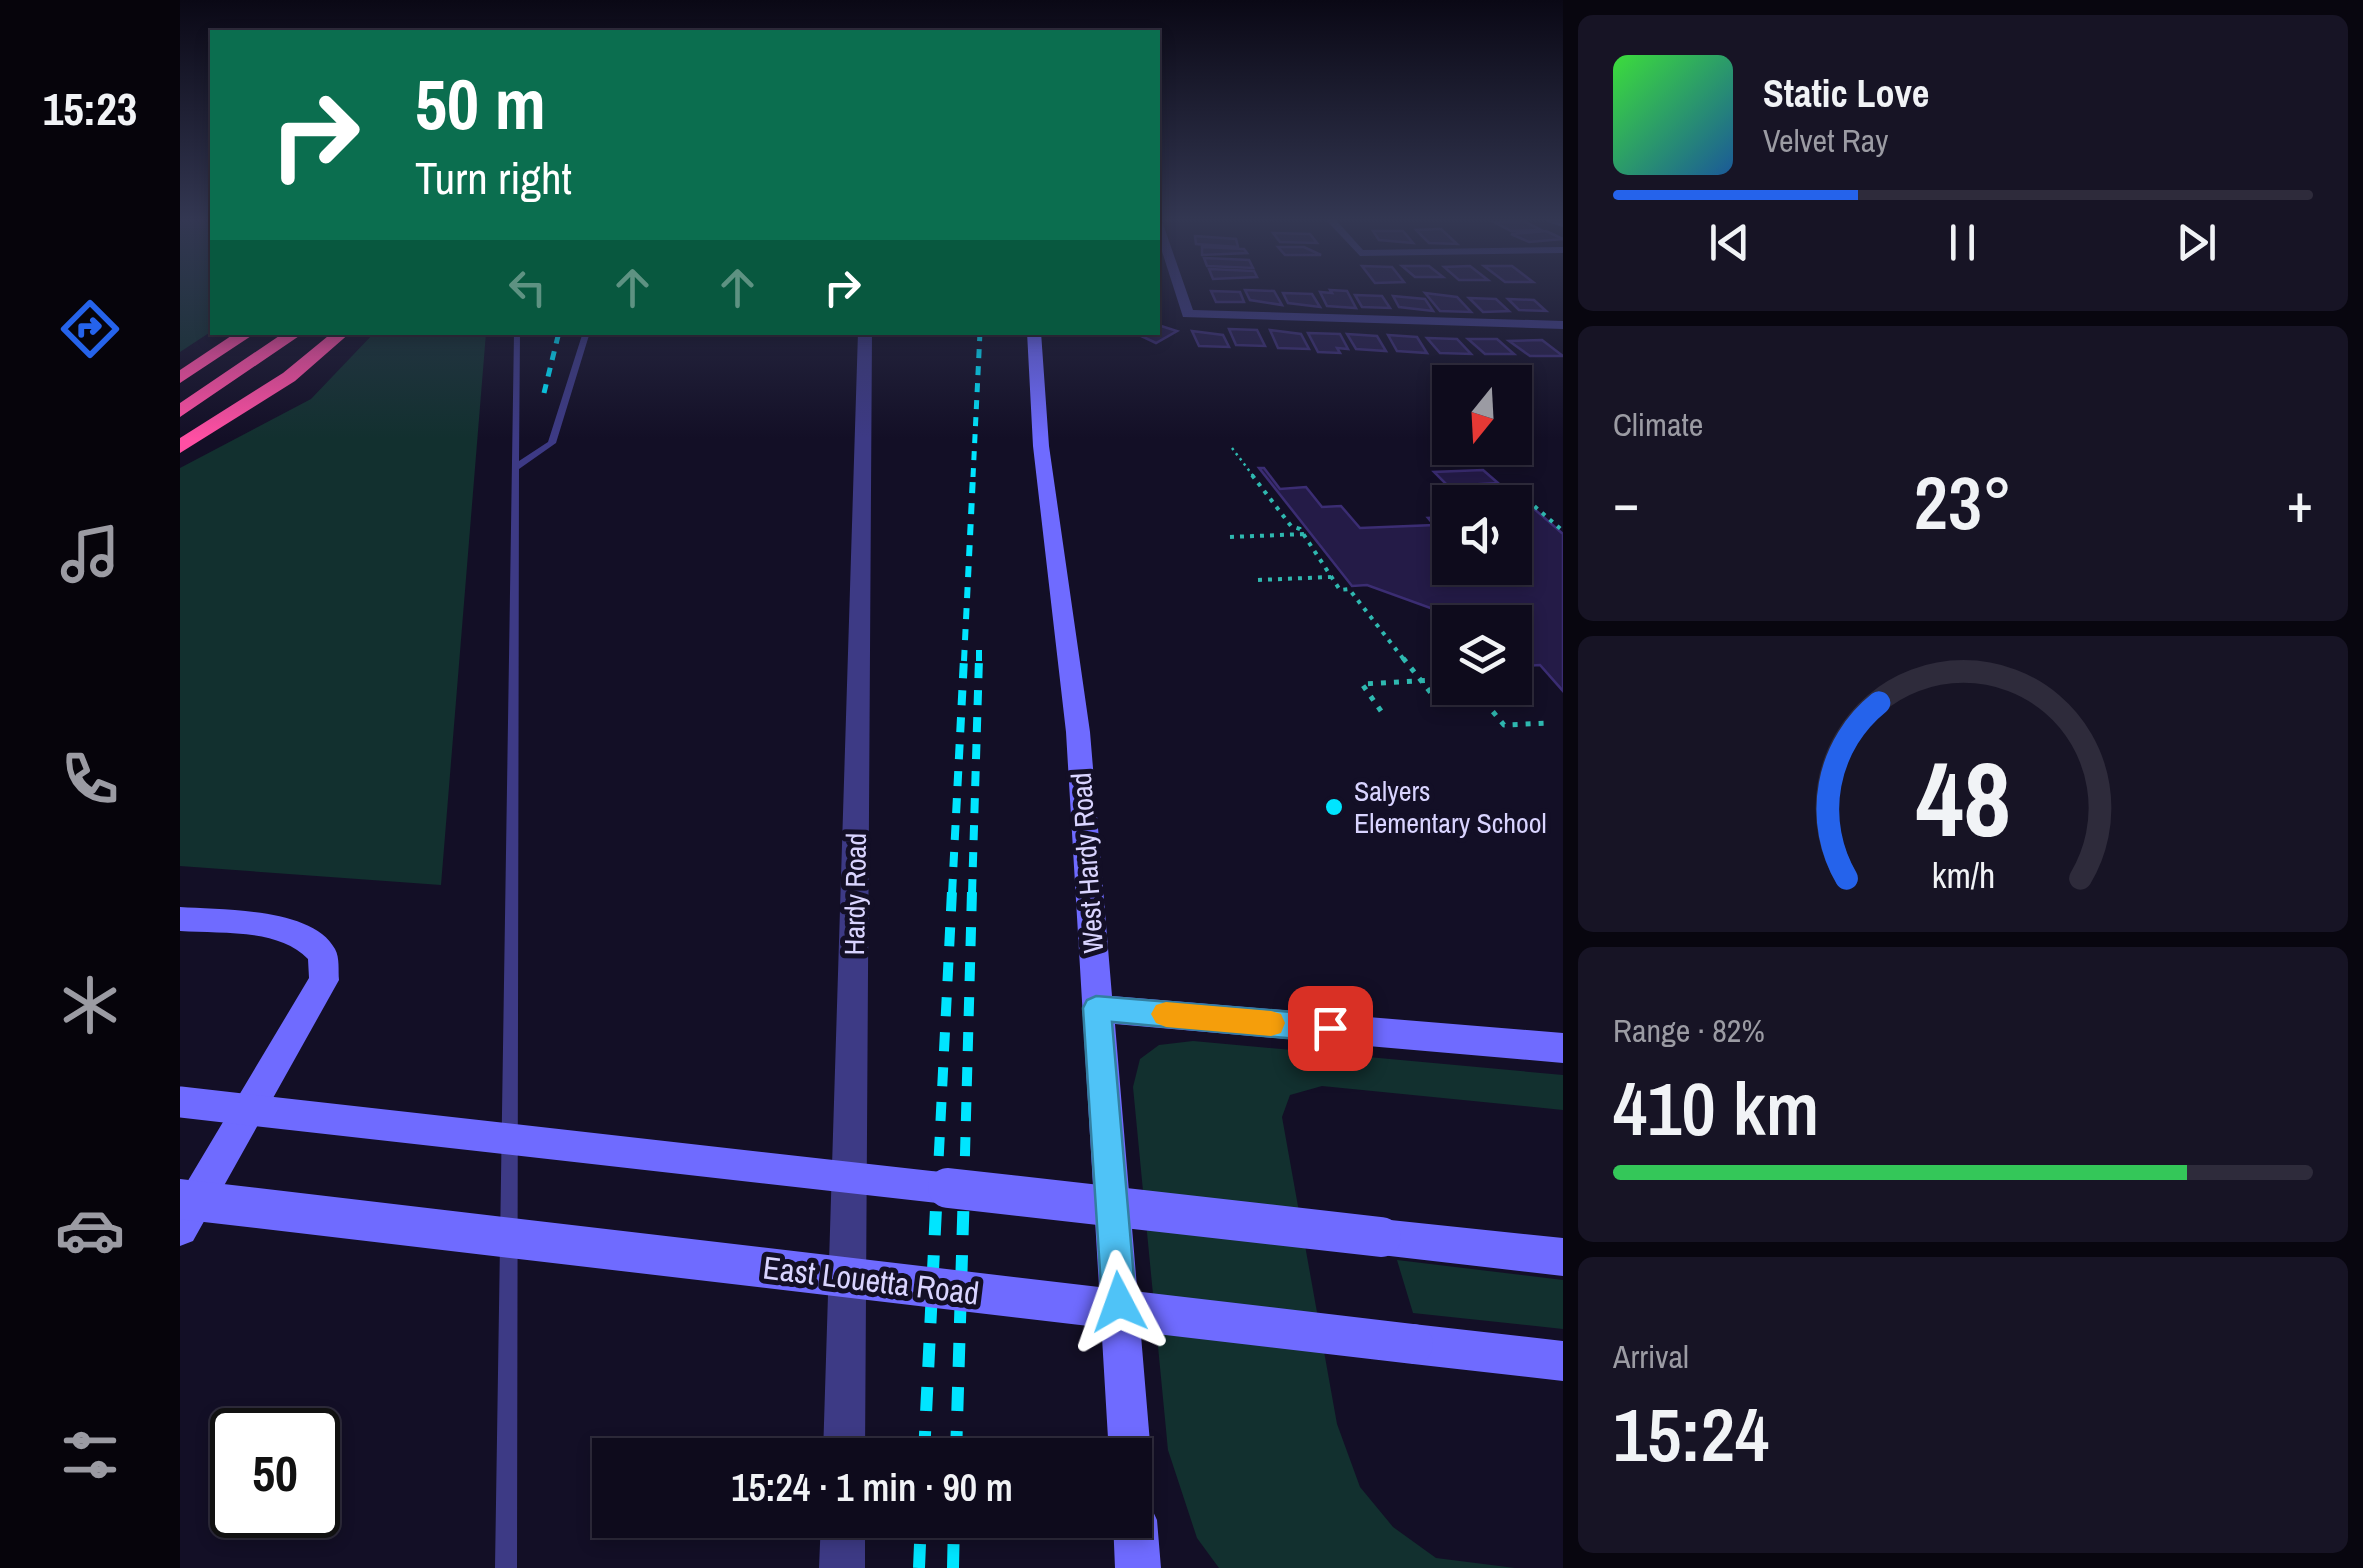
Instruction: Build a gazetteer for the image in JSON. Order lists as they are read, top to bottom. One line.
{"streets":{"main road":["West Hardy Road","East Louetta Road"],"street":["Hardy Road"]},"places":["Salyers Elementary School"],"north":"bottom","page":{"tabs":"15:23","turn":["50 m","Turn right"],"song":["Static Love","Velvet Ray"],"tile":["Climate",["Range · 82%","410 km"],["Arrival","15:24"]],"heat":["−","23°","+"],"limit":"50","trip":"15:24 · 1 min · 90 m","gauge":["48","km/h"]}}
